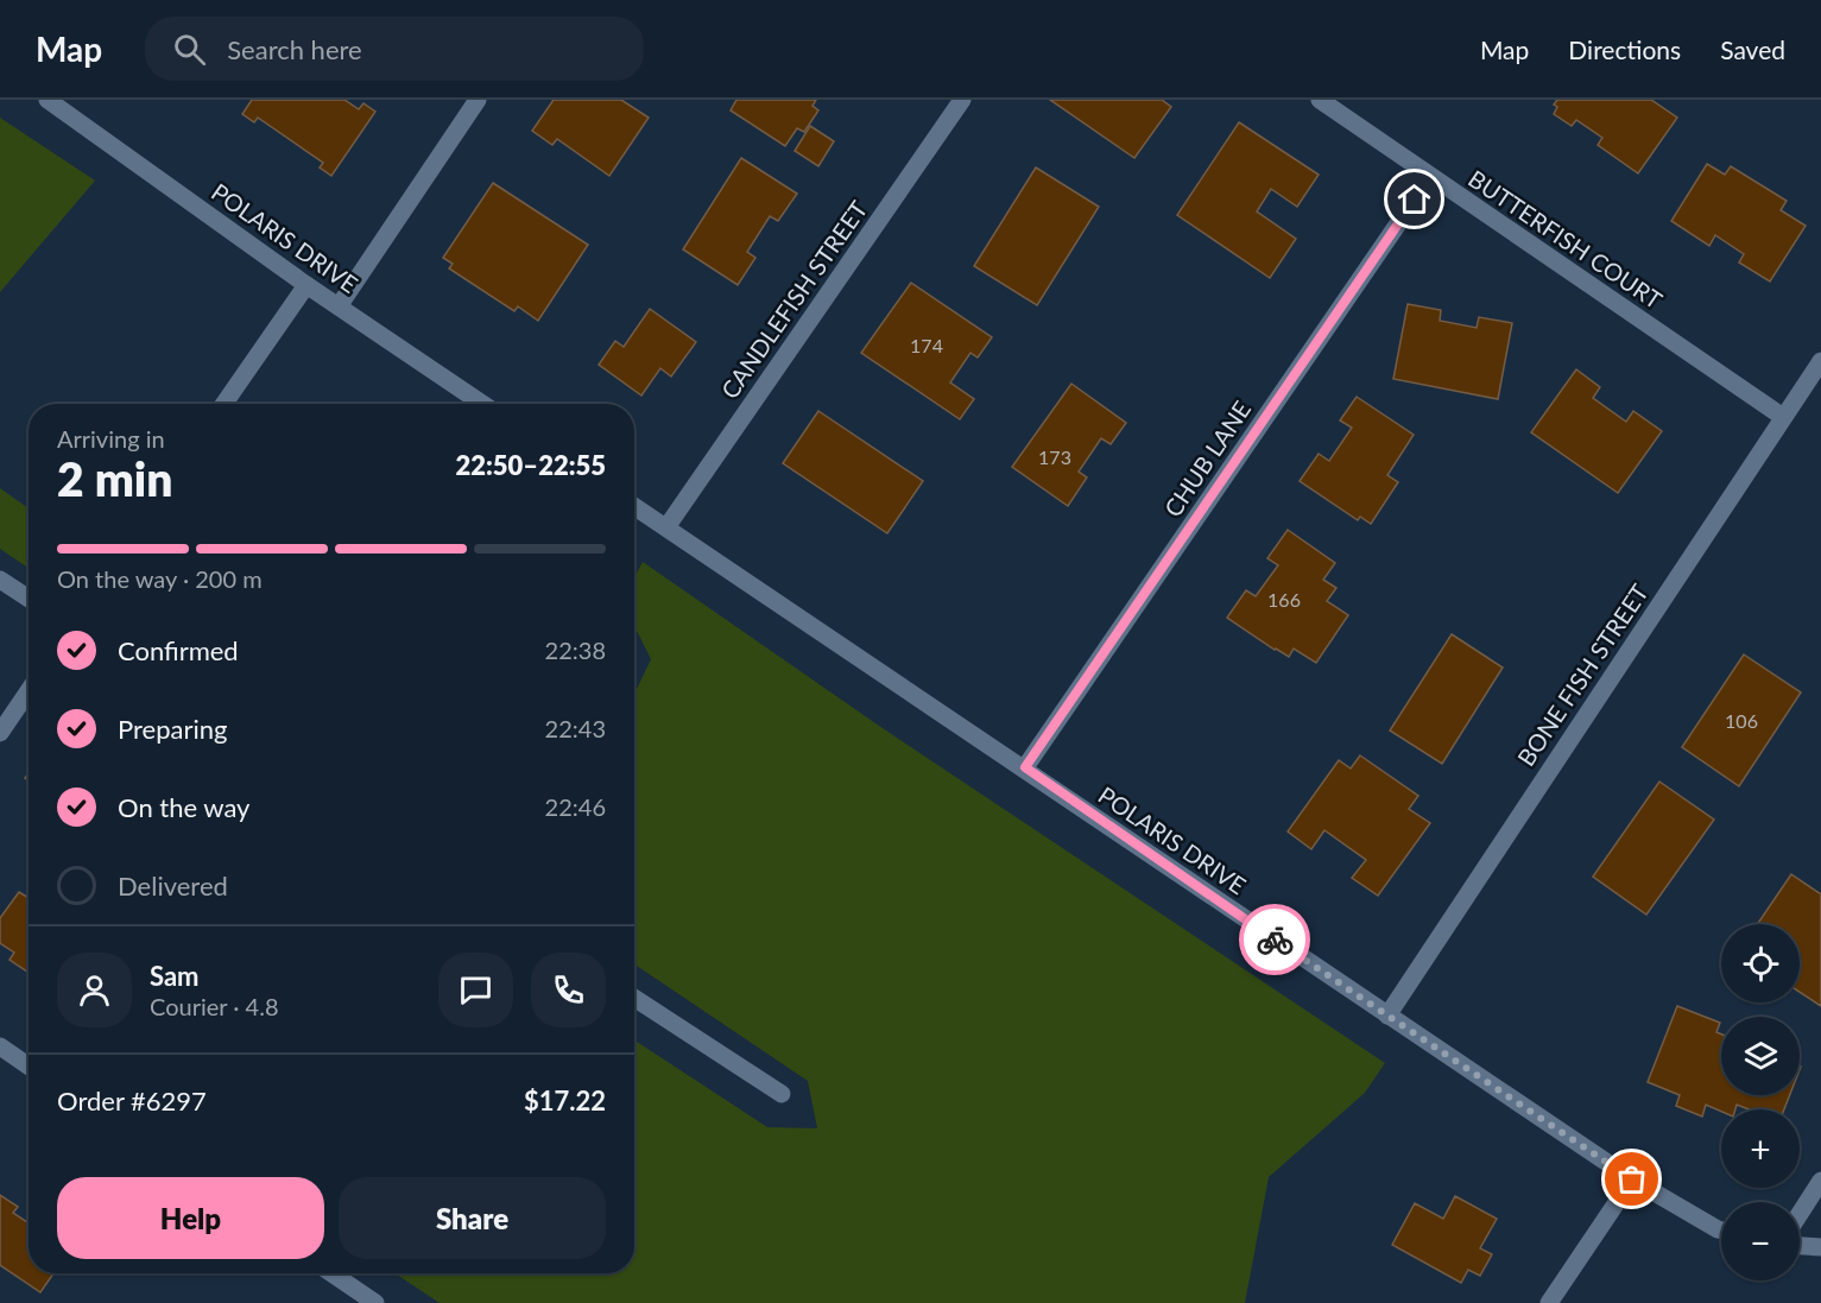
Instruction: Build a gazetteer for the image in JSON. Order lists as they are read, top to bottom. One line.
{"streets":{"street":["POLARIS DRIVE","BUTTERFISH COURT","CANDLEFISH STREET","CHUB LANE","BONE FISH STREET"]},"crossings":[["POLARIS DRIVE","CANDLEFISH STREET"],["POLARIS DRIVE","CHUB LANE"],["POLARIS DRIVE","BONE FISH STREET"],["BUTTERFISH COURT","CHUB LANE"],["BUTTERFISH COURT","BONE FISH STREET"]],"house_numbers":["174","173","166","106"],"page":{"header":"Map","search":"Search here","nav":["Map","Directions","Saved"],"heading":["2 min","Arriving in","22:50–22:55"],"panel":["Sam","Courier · 4.8","Order #6297","$17.22"],"bar":"On the way · 200 m","list":[["Confirmed","22:38"],["Preparing","22:43"],["On the way","22:46"],"Delivered"],"map_buttons":["+","−"],"buttons":["Help","Share"]}}
